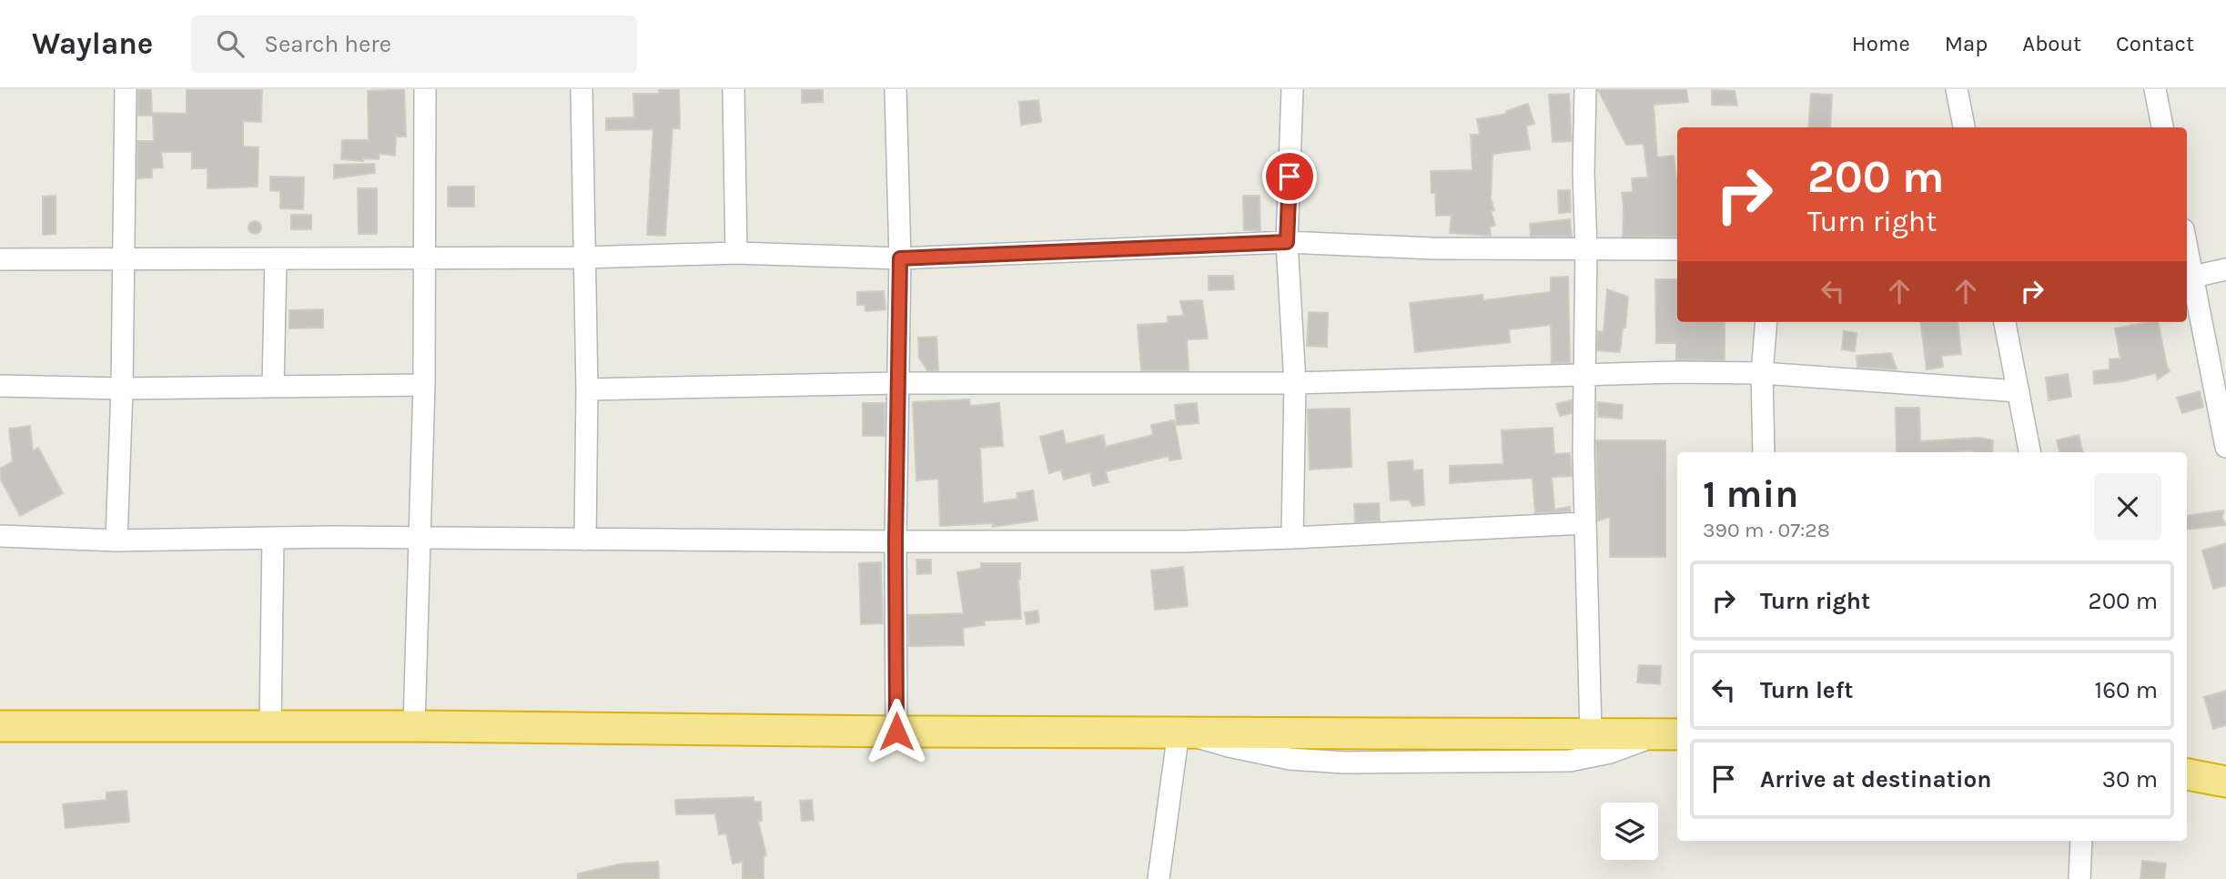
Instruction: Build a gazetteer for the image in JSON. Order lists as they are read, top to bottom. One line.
{"page":{"header":"Waylane","search":"Search here","nav":["Home","Map","About","Contact"],"turn":["200 m","Turn right"],"heading":["1 min","390 m · 07:28"],"list":[{"name":"Turn right","value":"200 m"},{"name":"Turn left","value":"160 m"},{"name":"Arrive at destination","value":"30 m"}]}}
